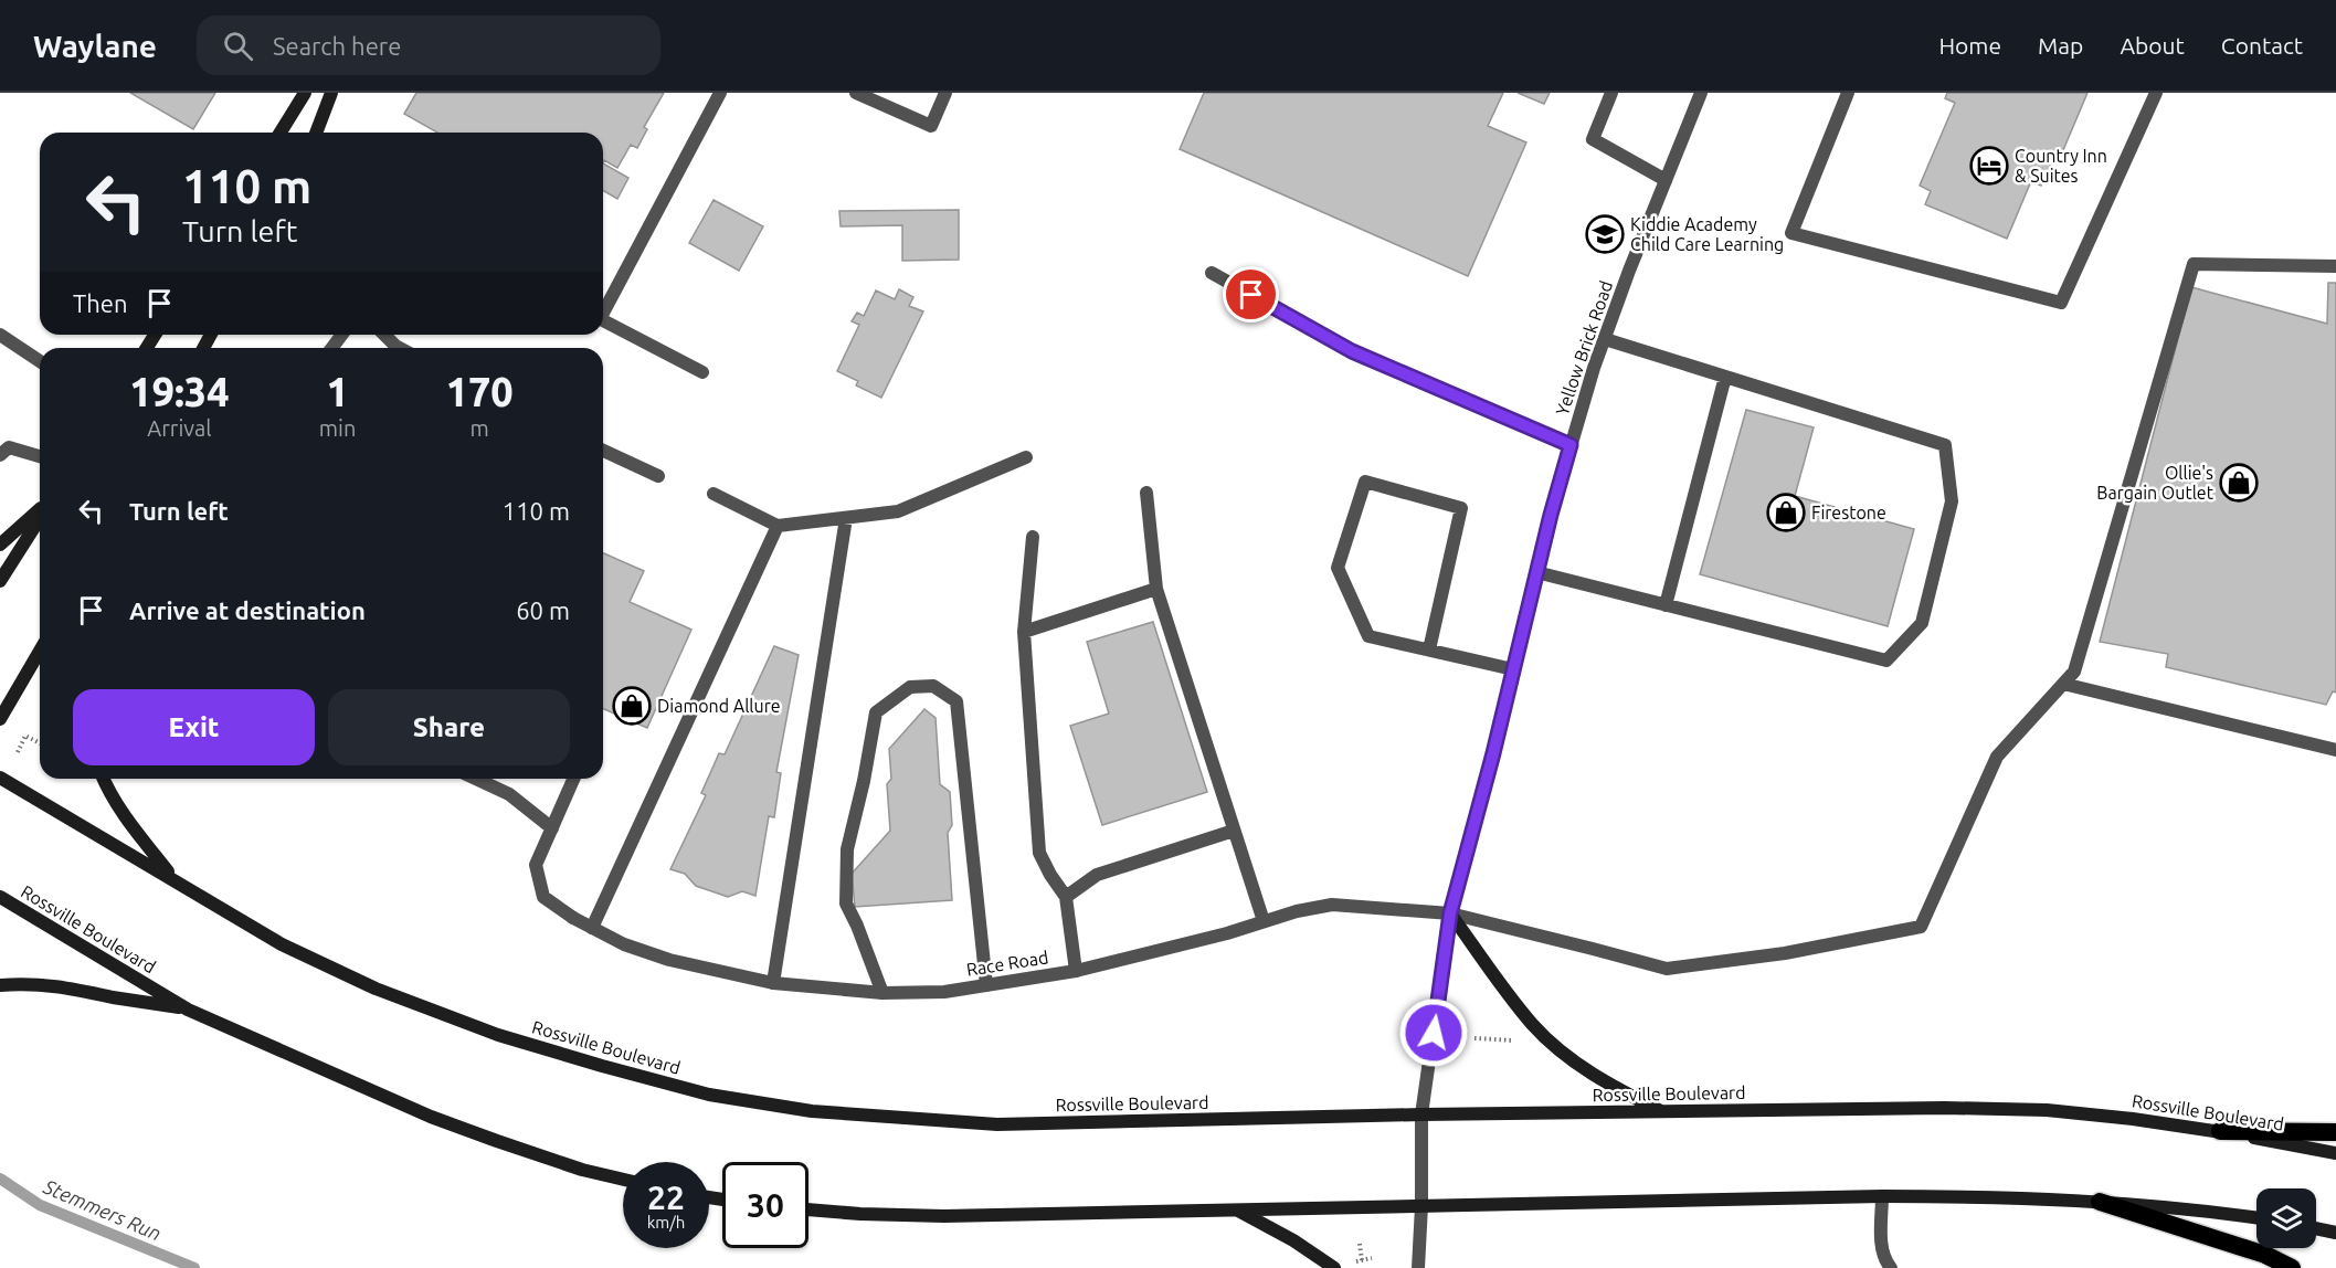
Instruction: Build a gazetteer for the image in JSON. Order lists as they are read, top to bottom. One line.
{"streets":{"main road":["Rossville Boulevard"],"street":["Yellow Brick Road","Race Road"]},"crossings":[["Yellow Brick Road","Rossville Boulevard"],["Yellow Brick Road","Race Road"]],"water":["Stemmers Run"],"places":{"hotel":["Country Inn & Suites"],"school or university":["Kiddie Academy Child Care Learning"],"shop":["Ollie's Bargain Outlet","Firestone","Diamond Allure"]},"page":{"header":"Waylane","search":"Search here","nav":["Home","Map","About","Contact"],"turn":["110 m","Turn left"],"then":"Then","eta":["19:34","Arrival","1","min","170","m"],"list":[{"name":"Turn left","value":"110 m"},{"name":"Arrive at destination","value":"60 m"}],"buttons":["Exit","Share"],"speed":"22 km/h","limit":"30"}}
